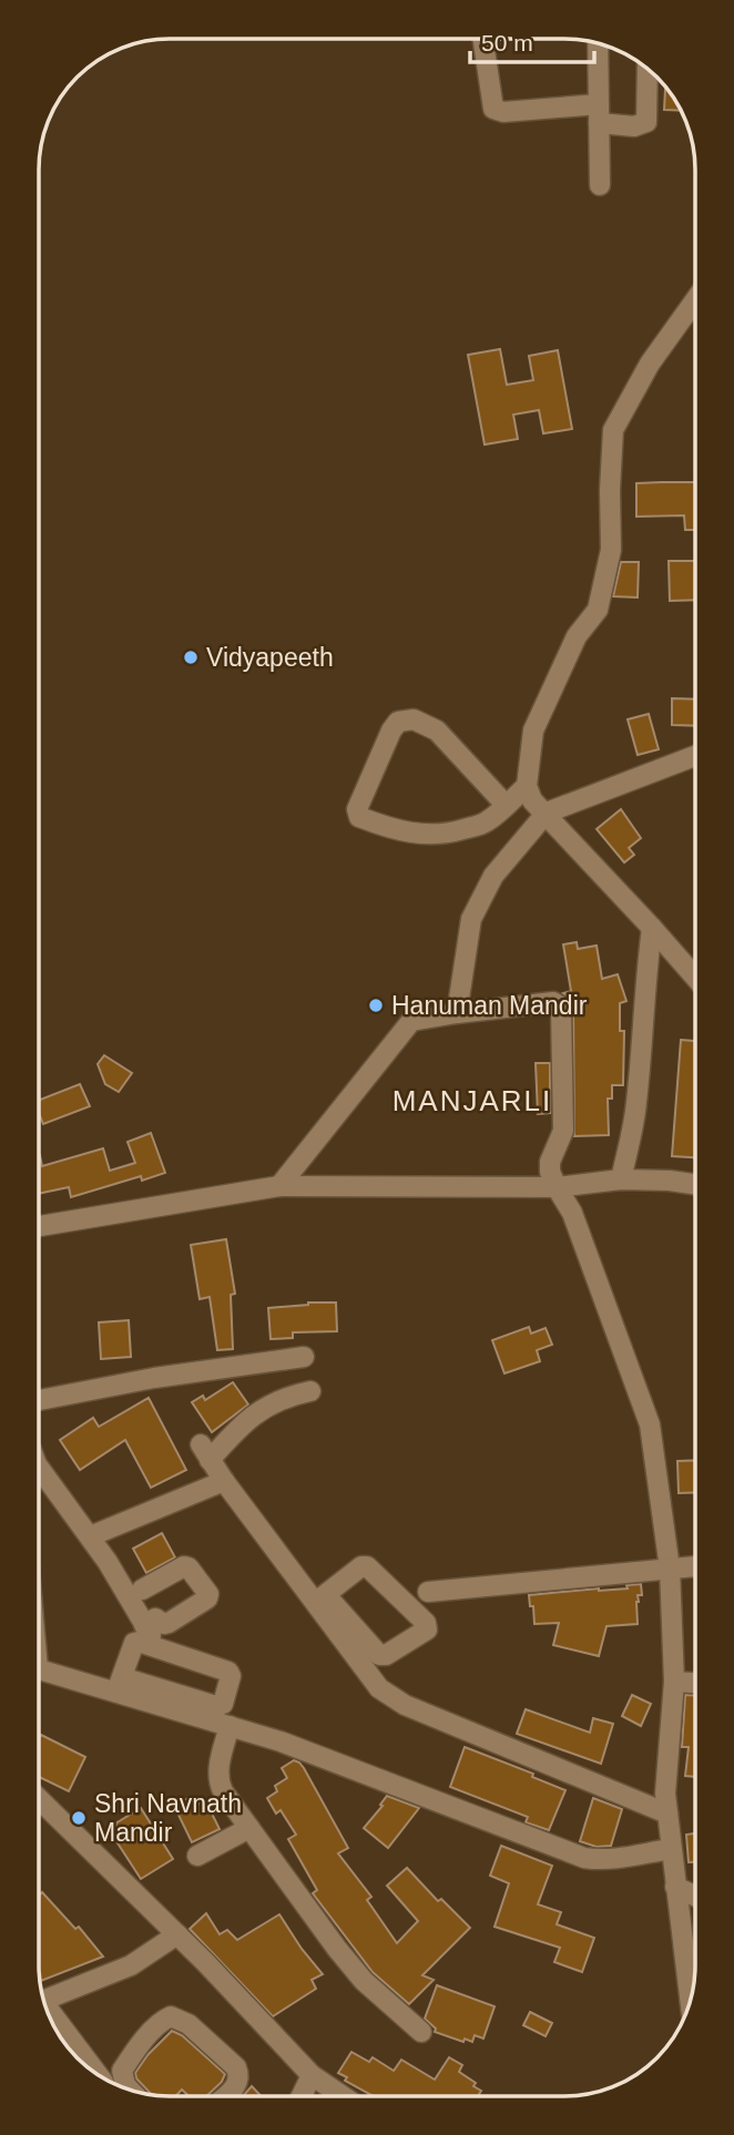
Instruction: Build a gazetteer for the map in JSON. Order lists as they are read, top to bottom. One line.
{"districts":["MANJARLI"],"places":["Vidyapeeth","Hanuman Mandir","Shri Navnath Mandir"],"scale_bar":"50 m"}
